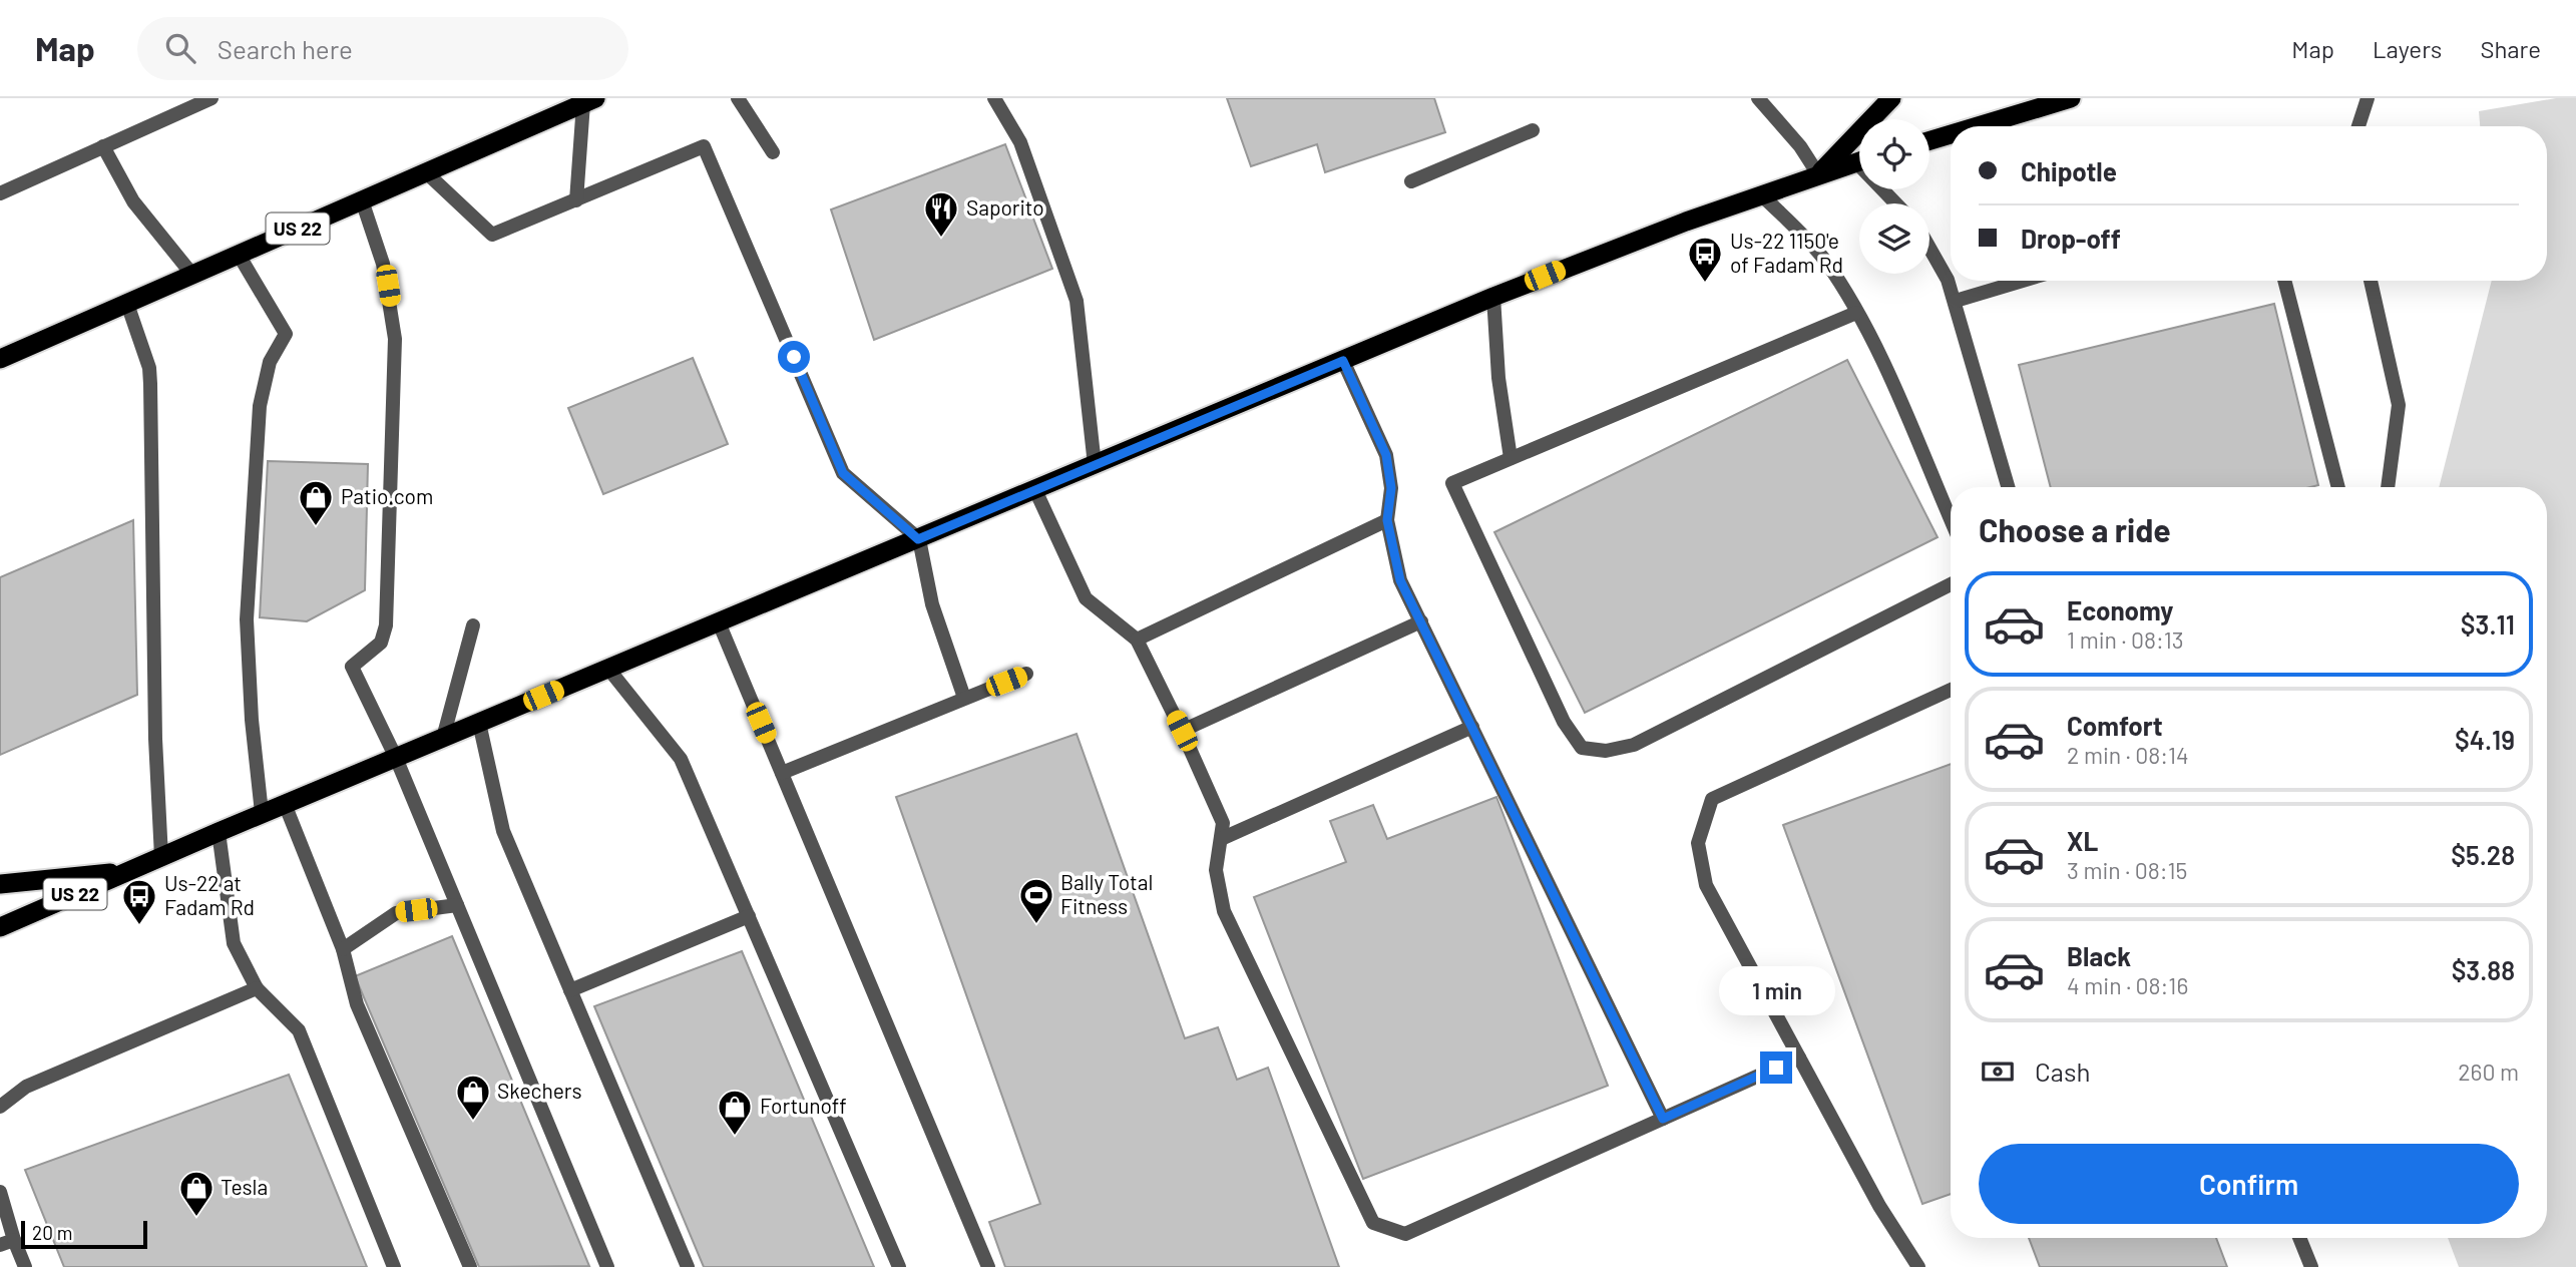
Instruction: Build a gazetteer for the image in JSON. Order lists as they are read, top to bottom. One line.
{"streets":{"highway":["US 22"]},"places":{"restaurant":["Saporito"],"bus stop":["Us-22 1150'e of Fadam Rd","Us-22 at Fadam Rd"],"shop":["Patio.com","Skechers","Fortunoff","Tesla"],"sports":["Bally Total Fitness"]},"scale_bar":"20 m","page":{"header":"Map","search":"Search here","nav":["Map","Layers","Share"],"banner":["Chipotle","Drop-off"],"heading":"Choose a ride","list":[{"name":"Economy","note":"1 min · 08:13","value":"$3.11"},{"name":"Comfort","note":"2 min · 08:14","value":"$4.19"},{"name":"XL","note":"3 min · 08:15","value":"$5.28"},{"name":"Black","note":"4 min · 08:16","value":"$3.88"}],"bubble":"1 min","pay":["Cash","260 m"],"buttons":"Confirm","scale":"20 m"}}
